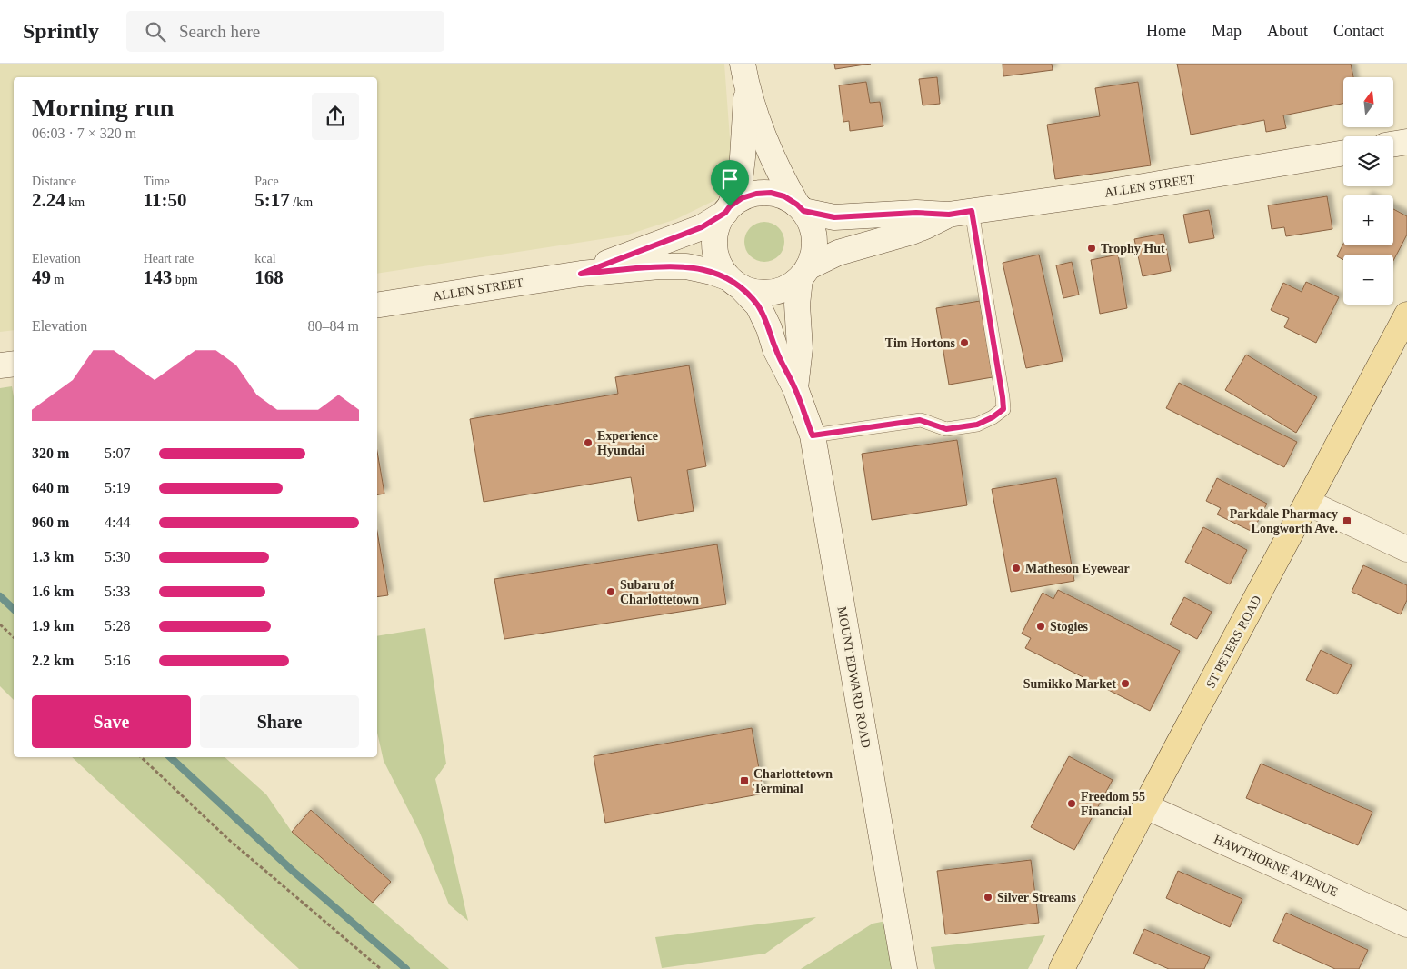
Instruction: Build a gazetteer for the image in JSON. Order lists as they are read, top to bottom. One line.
{"streets":{"main road":["ST PETERS ROAD"],"street":["ALLEN STREET","MOUNT EDWARD ROAD","HAWTHORNE AVENUE"]},"crossings":[["ALLEN STREET","MOUNT EDWARD ROAD"],["ST PETERS ROAD","HAWTHORNE AVENUE"]],"places":{"other":["Trophy Hut","Tim Hortons","Experience Hyundai","Matheson Eyewear","Subaru of Charlottetown","Stogies","Sumikko Market","Freedom 55 Financial","Silver Streams"],"transit":["Parkdale Pharmacy Longworth Ave.","Charlottetown Terminal"]},"north":"top","page":{"header":"Sprintly","search":"Search here","nav":["Home","Map","About","Contact"],"map_buttons":["+","−"],"heading":["Morning run","06:03 · 7 × 320 m"],"stats":[["Distance","2.24 km"],["Time","11:50"],["Pace","5:17 /km"],["Elevation","49 m"],["Heart rate","143 bpm"],["kcal","168"]],"chart":["Elevation","80–84 m"],"list":[{"name":"320 m","note":"5:07"},{"name":"640 m","note":"5:19"},{"name":"960 m","note":"4:44"},{"name":"1.3 km","note":"5:30"},{"name":"1.6 km","note":"5:33"},{"name":"1.9 km","note":"5:28"},{"name":"2.2 km","note":"5:16"}],"buttons":["Save","Share"]}}
